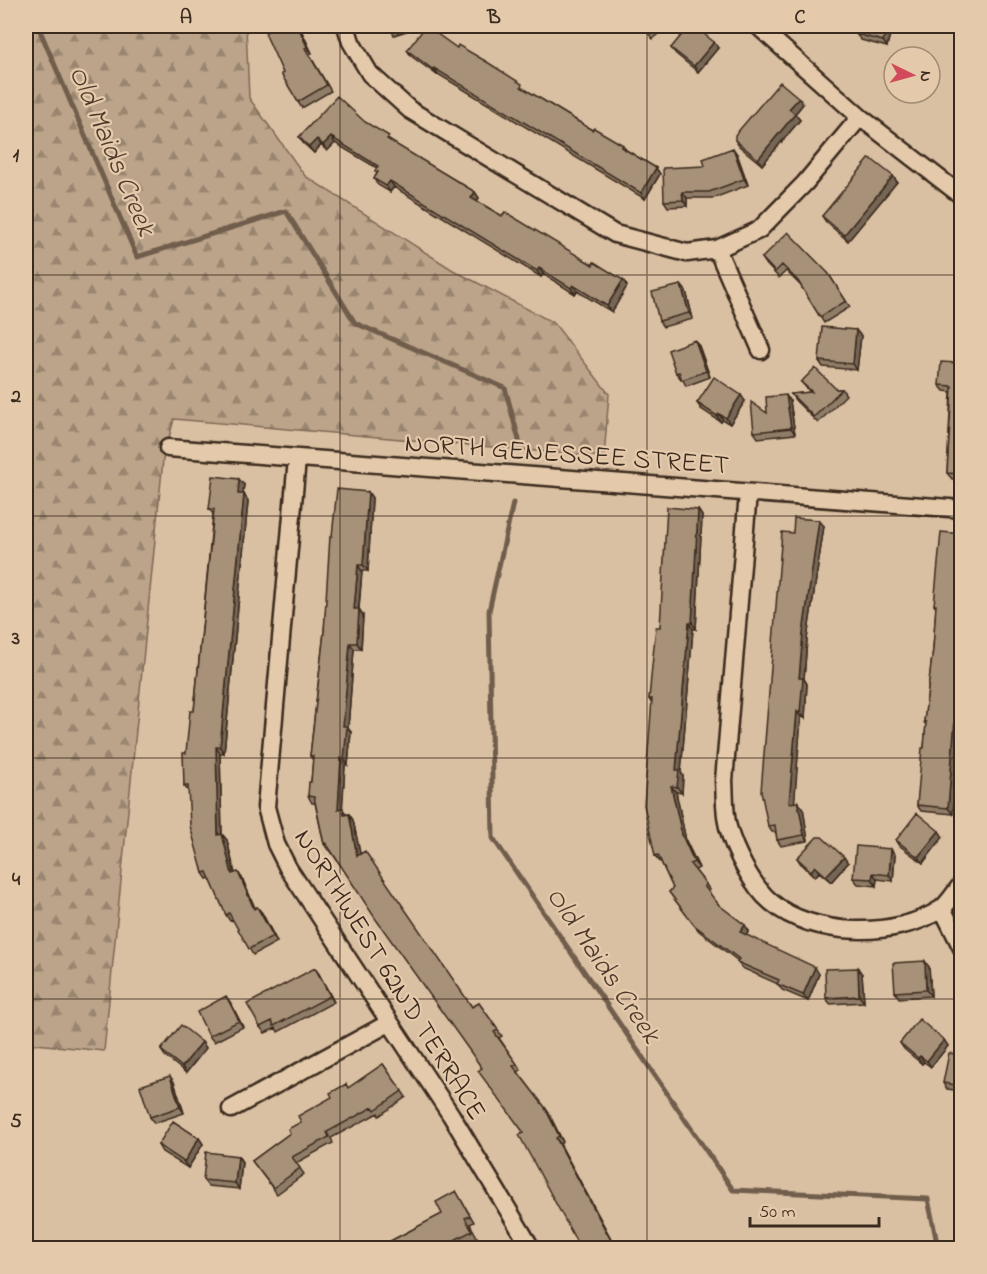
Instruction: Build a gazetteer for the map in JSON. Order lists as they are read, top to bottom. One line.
{"streets":{"street":["NORTH GENESSEE STREET","NORTHWEST 62ND TERRACE"]},"crossings":[["NORTH GENESSEE STREET","NORTHWEST 62ND TERRACE"]],"water":["Old Maids Creek"],"scale_bar":"50 m","north":"right","grid":{"columns":["A","B","C"],"rows":["1","2","3","4","5"]}}
